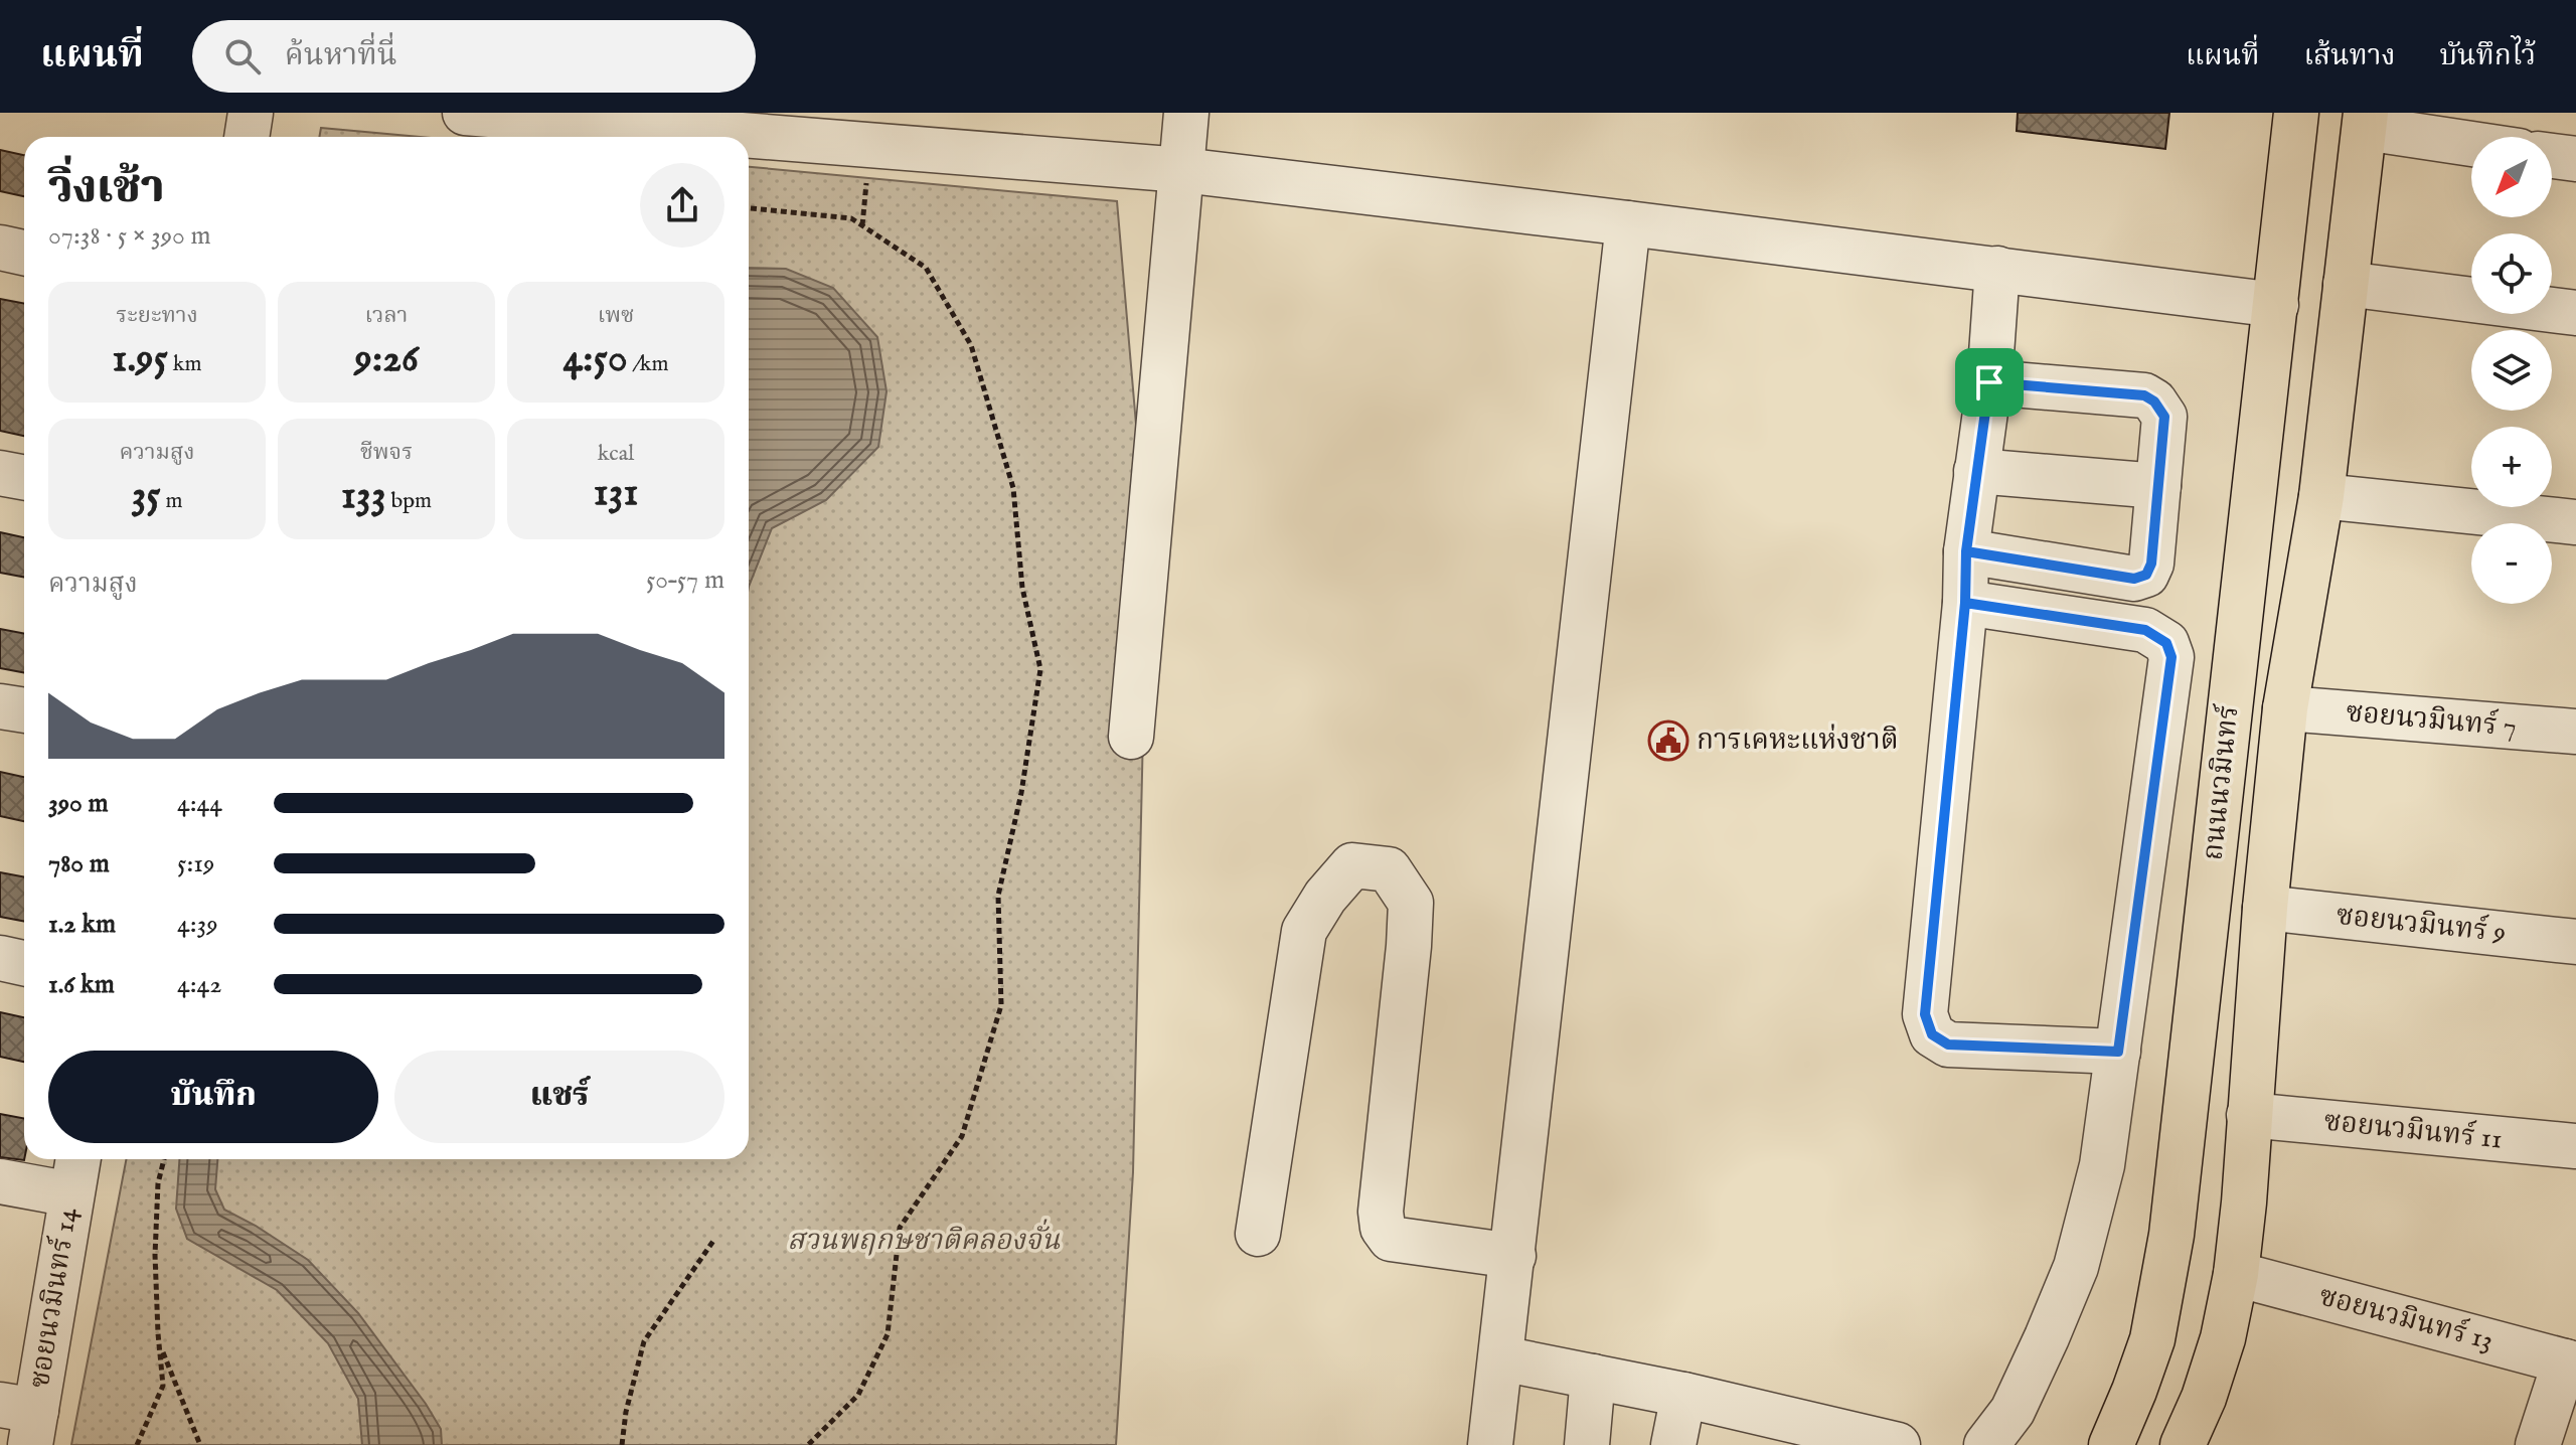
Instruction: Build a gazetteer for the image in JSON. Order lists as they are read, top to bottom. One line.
{"streets":{"main road":["ถนนนวมินทร์"],"street":["ซอยนวมินทร์ 7","ซอยนวมินทร์ 9","ซอยนวมินทร์ 11","ซอยนวมินทร์ 14","ซอยนวมินทร์ 13"]},"crossings":[["ซอยนวมินทร์ 7","ถนนนวมินทร์"],["ถนนนวมินทร์","ซอยนวมินทร์ 9"],["ถนนนวมินทร์","ซอยนวมินทร์ 11"],["ถนนนวมินทร์","ซอยนวมินทร์ 13"]],"parks":["สวนพฤกษชาติคลองจั่น"],"places":{"public building":["การเคหะแห่งชาติ"]},"north":"bottom left","page":{"header":"แผนที่","search":"ค้นหาที่นี่","nav":["แผนที่","เส้นทาง","บันทึกไว้"],"map_buttons":["+","−"],"heading":["วิ่งเช้า","07:38 · 5 × 390 m"],"stats":[["ระยะทาง","1.95 km"],["เวลา","9:26"],["เพซ","4:50 /km"],["ความสูง","35 m"],["ชีพจร","133 bpm"],["kcal","131"]],"chart":["ความสูง","50–57 m"],"list":[{"name":"390 m","note":"4:44"},{"name":"780 m","note":"5:19"},{"name":"1.2 km","note":"4:39"},{"name":"1.6 km","note":"4:42"}],"buttons":["บันทึก","แชร์"]}}
